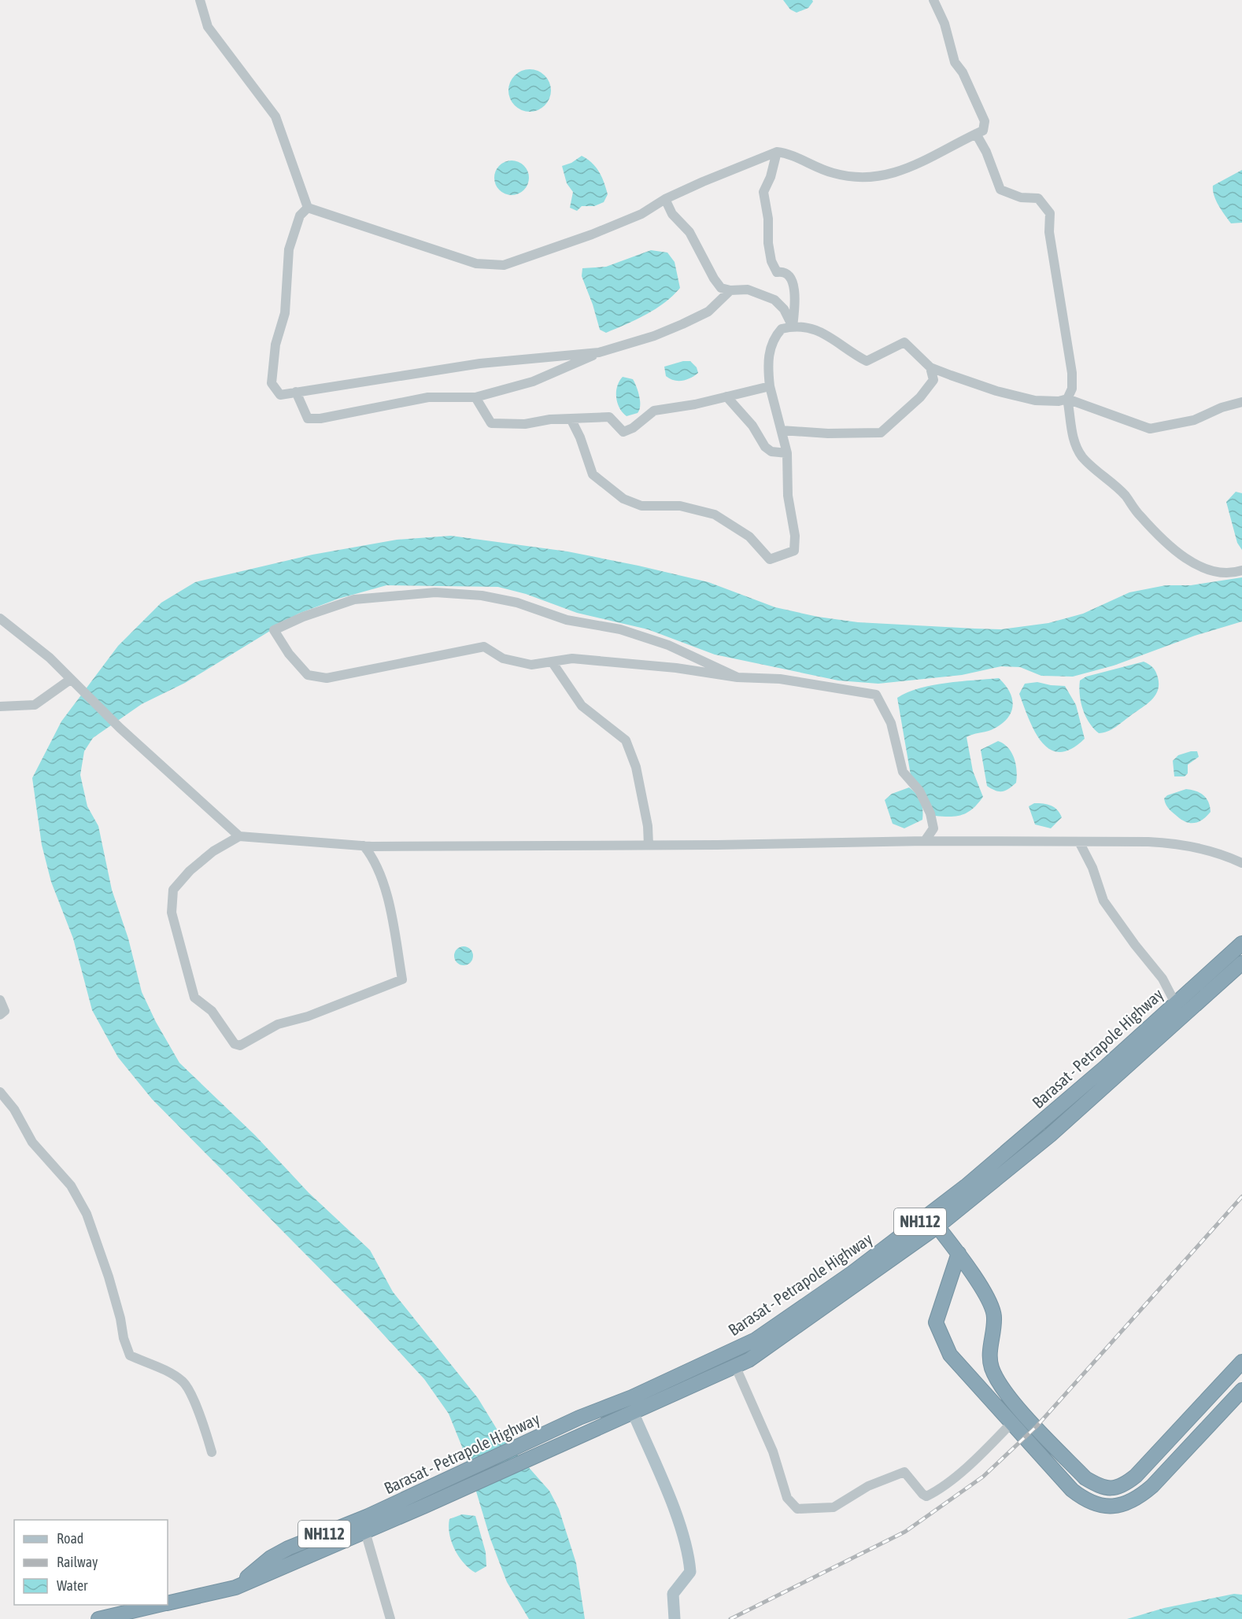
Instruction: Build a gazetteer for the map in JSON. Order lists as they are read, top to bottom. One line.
{"streets":{"highway":["Barasat - Petrapole Highway","NH112"]},"legend":["Road","Railway","Water"]}
